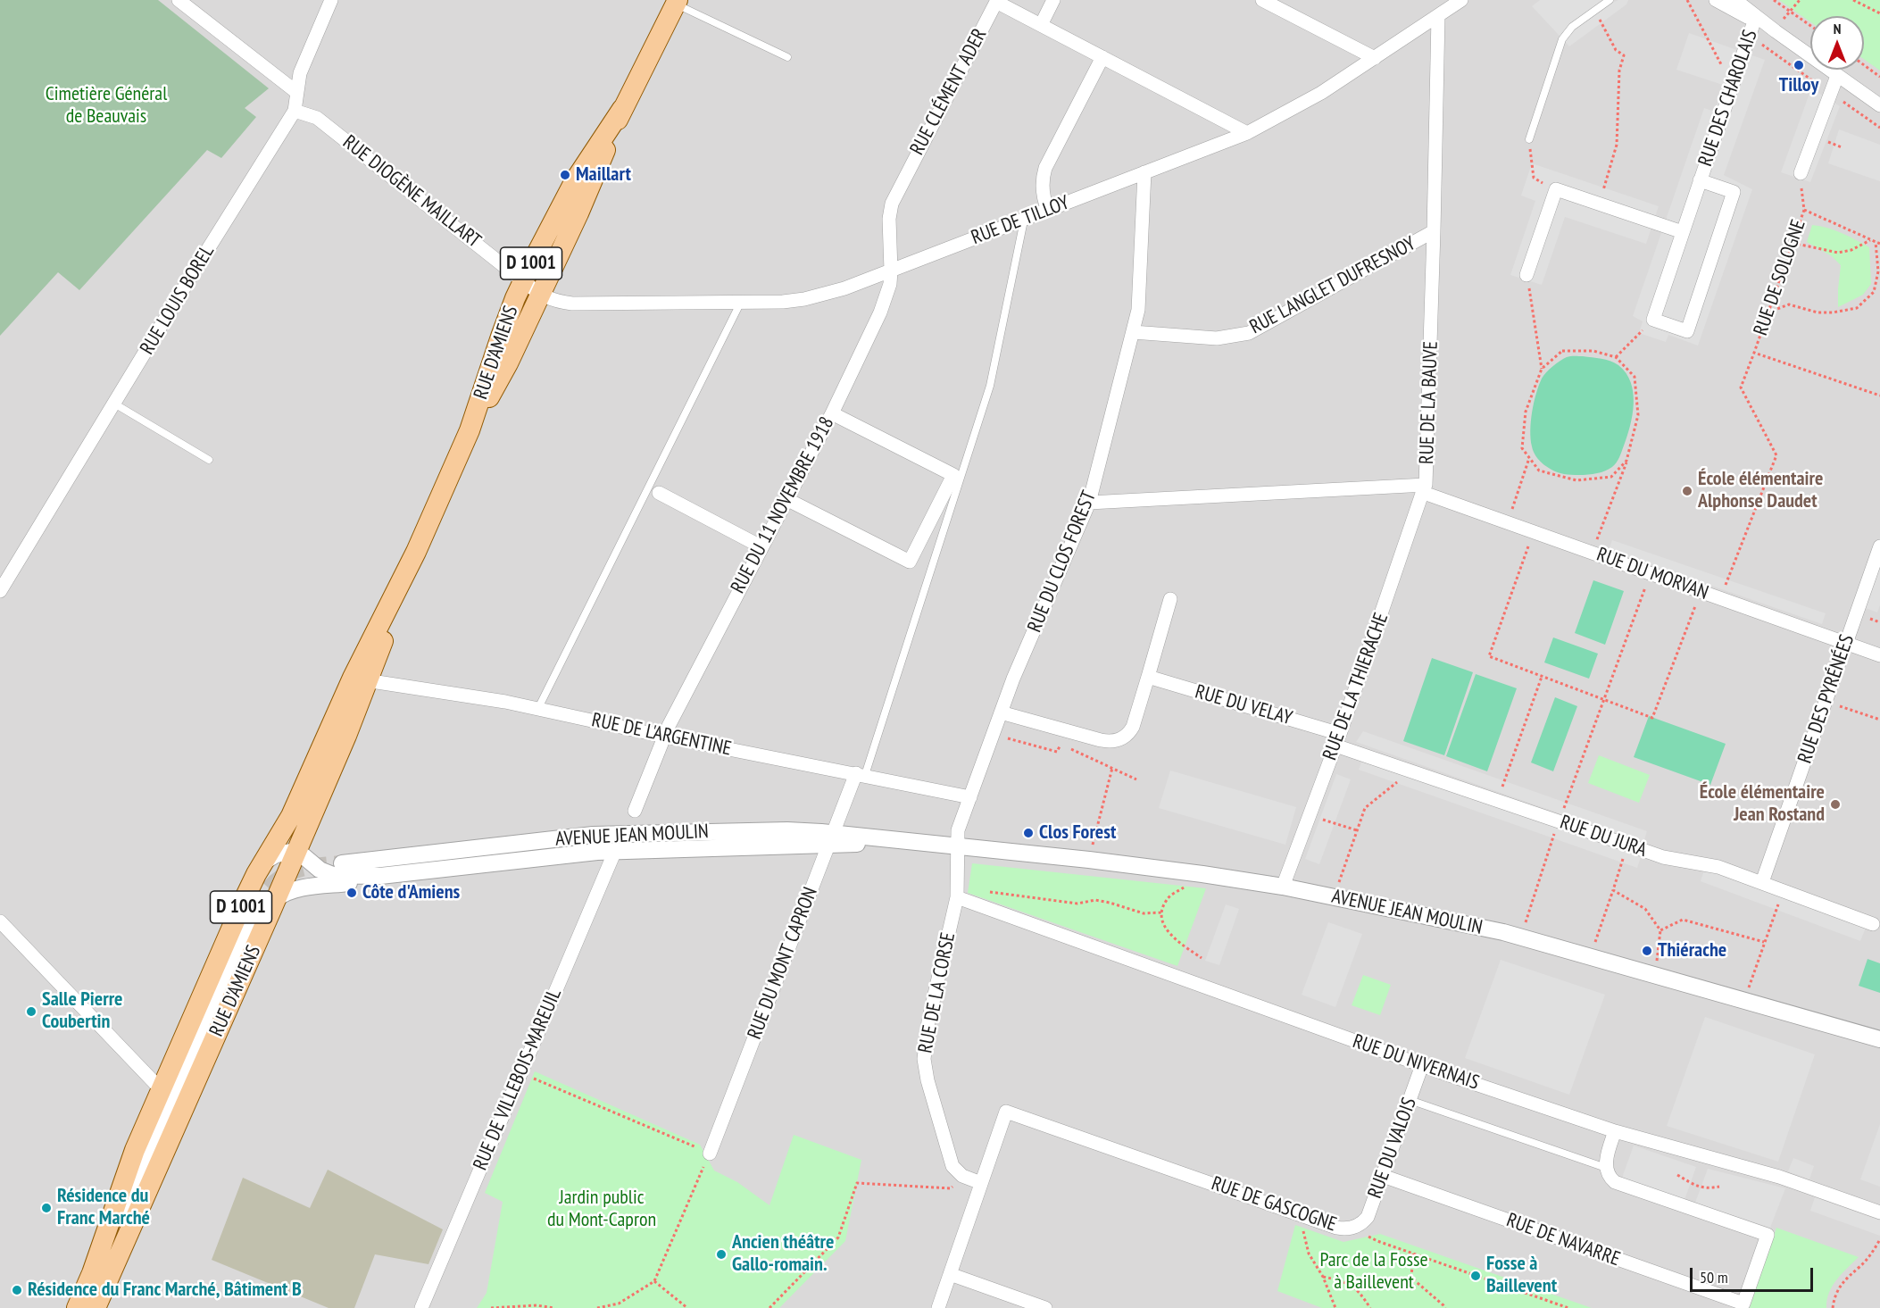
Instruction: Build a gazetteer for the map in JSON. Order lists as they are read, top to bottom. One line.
{"streets":{"main road":["D 1001","RUE D'AMIENS"],"street":["RUE CLÉMENT ADER","RUE DES CHAROLAIS","RUE DIOGÈNE MAILLART","RUE DE TILLOY","RUE LANGLET DUFRESNOY","RUE LOUIS BOREL","RUE DE LA BAUVE","RUE DU 11 NOVEMBRE 1918","RUE DU CLOS FOREST","RUE DU MORVAN","RUE DE LA THIERACHE","RUE DES PYRÉNÉES","RUE DU VELAY","RUE DE L'ARGENTINE","AVENUE JEAN MOULIN","RUE DU JURA","RUE DU MONT CAPRON","RUE DE LA CORSE","RUE DU NIVERNAIS","RUE DE VILLEBOIS-MAREUIL","RUE DU VALOIS","RUE DE GASCOGNE","RUE DE NAVARRE"],"path":["RUE DE SOLOGNE"]},"crossings":[["RUE CLÉMENT ADER","RUE DE TILLOY"],["RUE CLÉMENT ADER","RUE DU 11 NOVEMBRE 1918"],["RUE DIOGÈNE MAILLART","RUE DE TILLOY"],["RUE DIOGÈNE MAILLART","RUE LOUIS BOREL"],["RUE DIOGÈNE MAILLART","RUE D'AMIENS"],["RUE DE TILLOY","RUE D'AMIENS"],["RUE DE TILLOY","RUE DE LA BAUVE"],["RUE DE TILLOY","RUE DU 11 NOVEMBRE 1918"],["RUE DE TILLOY","RUE DU CLOS FOREST"],["RUE LANGLET DUFRESNOY","RUE DE LA BAUVE"],["RUE LANGLET DUFRESNOY","RUE DU CLOS FOREST"],["RUE D'AMIENS","RUE DE L'ARGENTINE"],["RUE D'AMIENS","AVENUE JEAN MOULIN"],["RUE DE LA BAUVE","RUE DU CLOS FOREST"],["RUE DE LA BAUVE","RUE DU MORVAN"],["RUE DE LA BAUVE","RUE DE LA THIERACHE"],["RUE DU 11 NOVEMBRE 1918","RUE DE L'ARGENTINE"],["RUE DU CLOS FOREST","RUE DE L'ARGENTINE"],["RUE DU CLOS FOREST","AVENUE JEAN MOULIN"],["RUE DU CLOS FOREST","RUE DE LA CORSE"],["RUE DU MORVAN","RUE DE LA THIERACHE"],["RUE DU MORVAN","RUE DES PYRÉNÉES"],["RUE DE LA THIERACHE","RUE DU VELAY"],["RUE DE LA THIERACHE","AVENUE JEAN MOULIN"],["RUE DE LA THIERACHE","RUE DU JURA"],["RUE DES PYRÉNÉES","RUE DU JURA"],["RUE DU VELAY","RUE DU JURA"],["RUE DE L'ARGENTINE","RUE DU MONT CAPRON"],["AVENUE JEAN MOULIN","RUE DU MONT CAPRON"],["AVENUE JEAN MOULIN","RUE DE LA CORSE"],["AVENUE JEAN MOULIN","RUE DE VILLEBOIS-MAREUIL"],["RUE DE LA CORSE","RUE DU NIVERNAIS"],["RUE DU NIVERNAIS","RUE DU VALOIS"],["RUE DU VALOIS","RUE DE GASCOGNE"],["RUE DU VALOIS","RUE DE NAVARRE"]],"parks":["Cimetière Général de Beauvais","Jardin public du Mont-Capron","Parc de la Fosse à Baillevent"],"places":["Tilloy","Maillart","École élémentaire Alphonse Daudet","École élémentaire Jean Rostand","Clos Forest","Côte d'Amiens","Thiérache","Salle Pierre Coubertin","Résidence du Franc Marché","Ancien théâtre Gallo-romain.","Fosse à Baillevent","Résidence du Franc Marché, Bâtiment B"],"scale_bar":"50 m","north":"top"}
